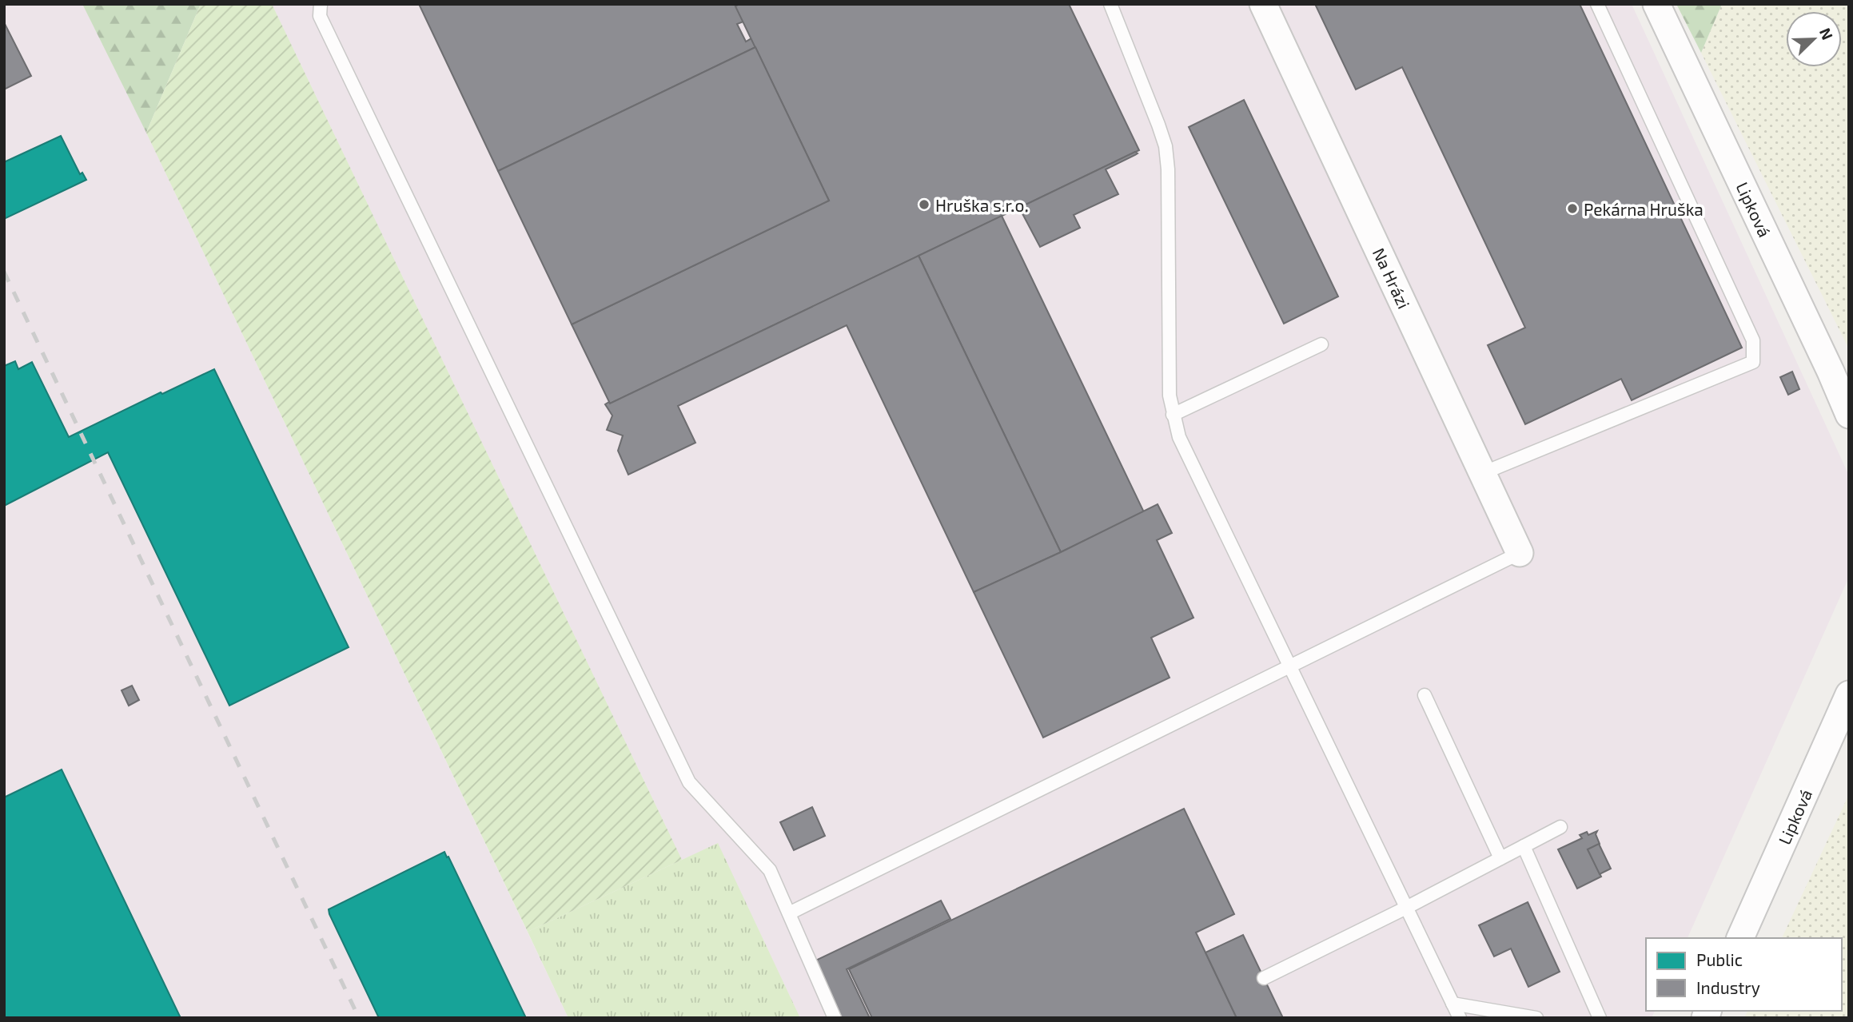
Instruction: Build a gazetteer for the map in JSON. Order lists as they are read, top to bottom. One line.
{"streets":{"street":["Lipková","Na Hrázi"]},"places":["Hruška s.r.o.","Pekárna Hruška"],"legend":["Public","Industry"],"north":"top right"}
